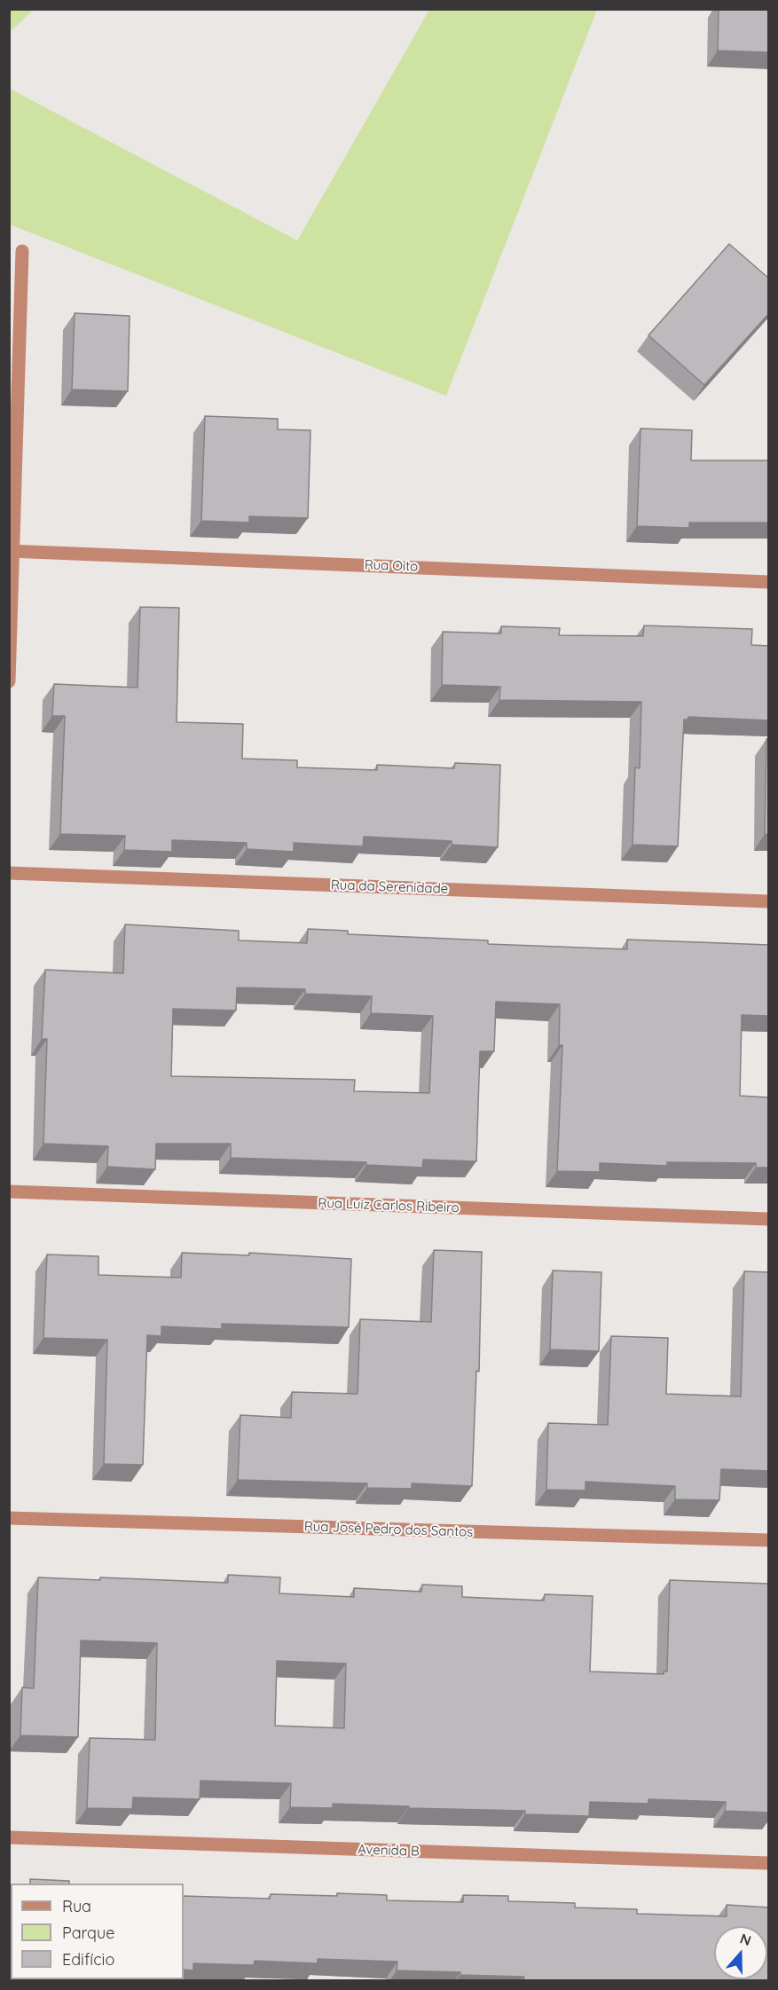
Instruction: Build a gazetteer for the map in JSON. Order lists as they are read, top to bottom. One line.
{"streets":{"street":["Rua Oito","Rua da Serenidade","Rua Luiz Carlos Ribeiro","Rua José Pedro dos Santos","Avenida B"]},"legend":["Rua","Parque","Edifício"],"north":"top"}
